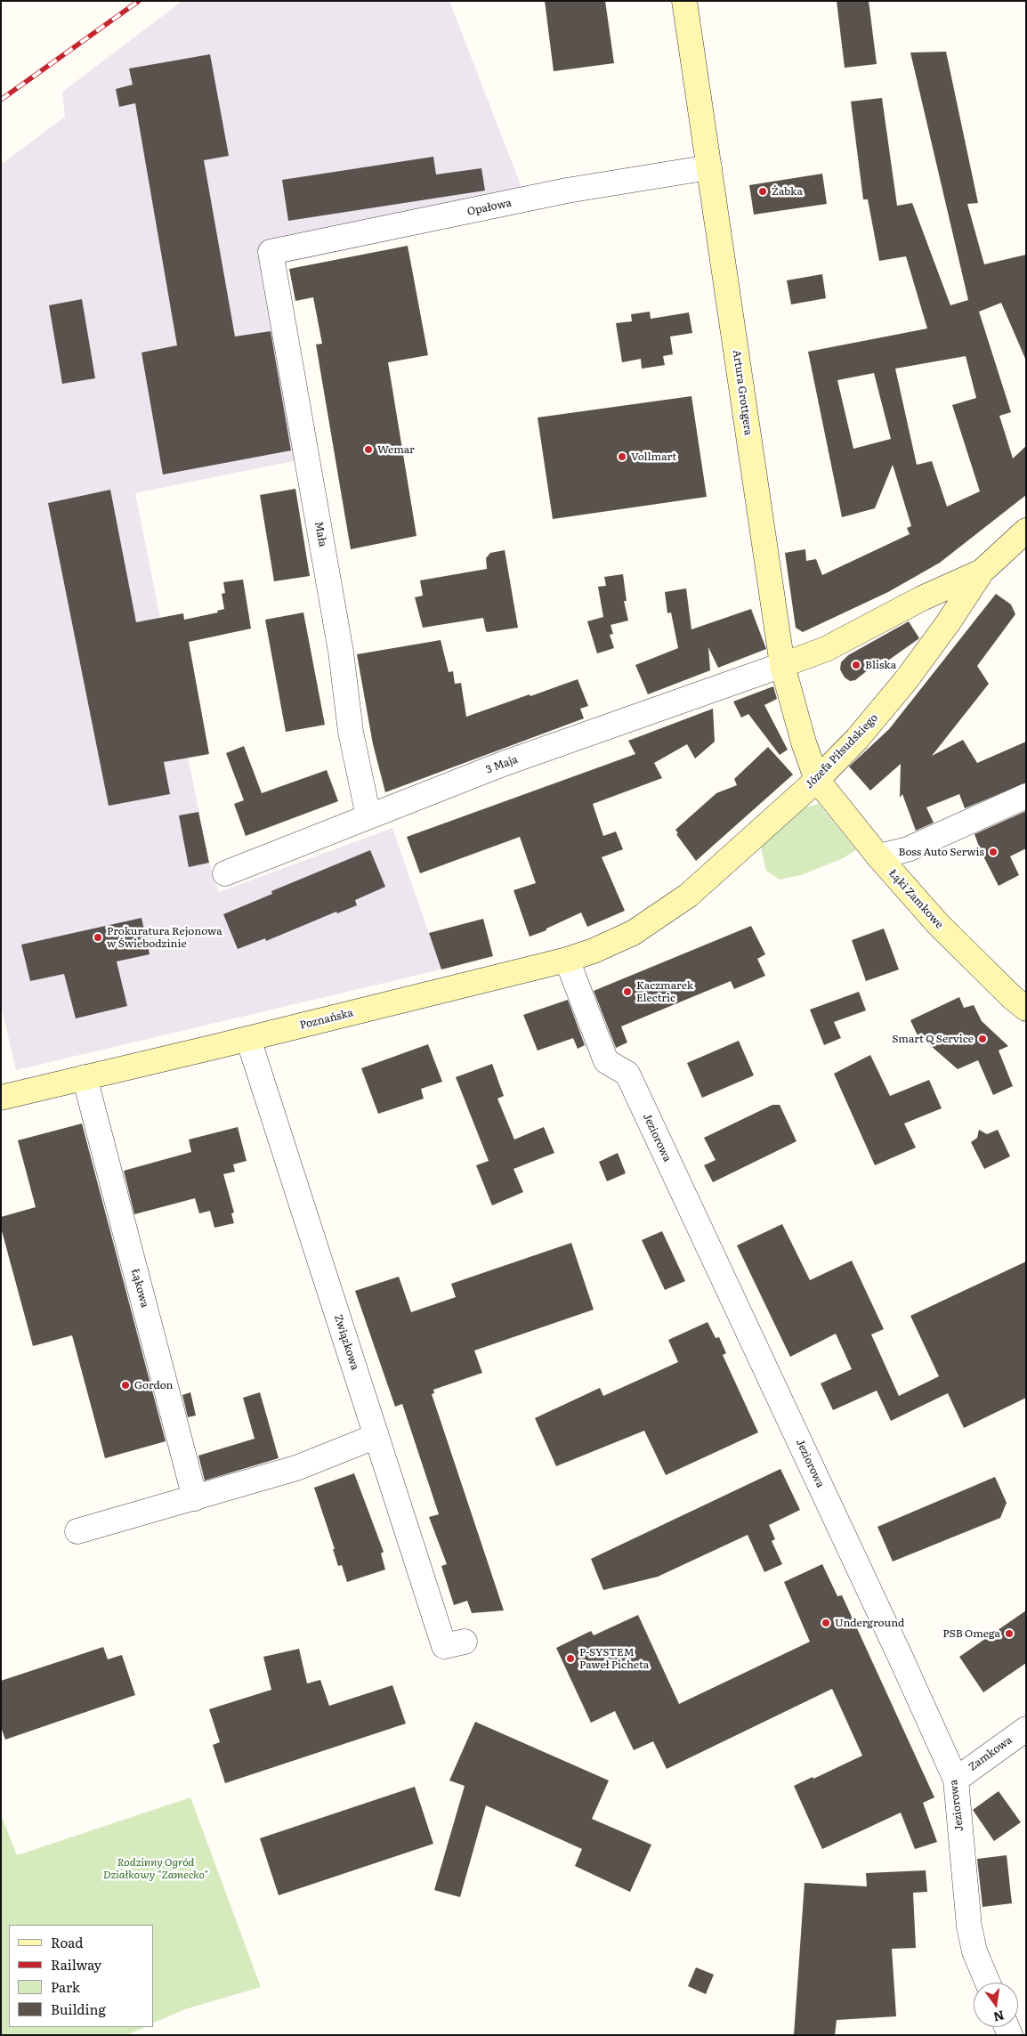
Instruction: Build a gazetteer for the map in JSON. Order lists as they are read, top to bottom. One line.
{"streets":{"street":["Opałowa","Artura Grottgera","Mała","Józefa Piłsudskiego","3 Maja","Łąki Zamkowe","Poznańska","Jeziorowa","Łąkowa","Związkowa","Zamkowa"]},"crossings":[["Opałowa","Artura Grottgera"],["Opałowa","Mała"],["Artura Grottgera","Józefa Piłsudskiego"],["Artura Grottgera","3 Maja"],["Artura Grottgera","Łąki Zamkowe"],["Mała","3 Maja"],["Józefa Piłsudskiego","Łąki Zamkowe"],["Józefa Piłsudskiego","Poznańska"],["Poznańska","Jeziorowa"],["Poznańska","Łąkowa"],["Poznańska","Związkowa"],["Jeziorowa","Zamkowa"]],"parks":["Rodzinny Ogród Działkowy \"Zamecko\""],"places":["Żabka","Wemar","Vollmart","Bliska","Boss Auto Serwis","Prokuratura Rejonowa w Świebodzinie","Kaczmarek Electric","Smart Q Service","Gordon","Underground","PSB Omega","P-SYSTEM Paweł Picheta"],"legend":["Road","Railway","Park","Building"],"north":"bottom"}
